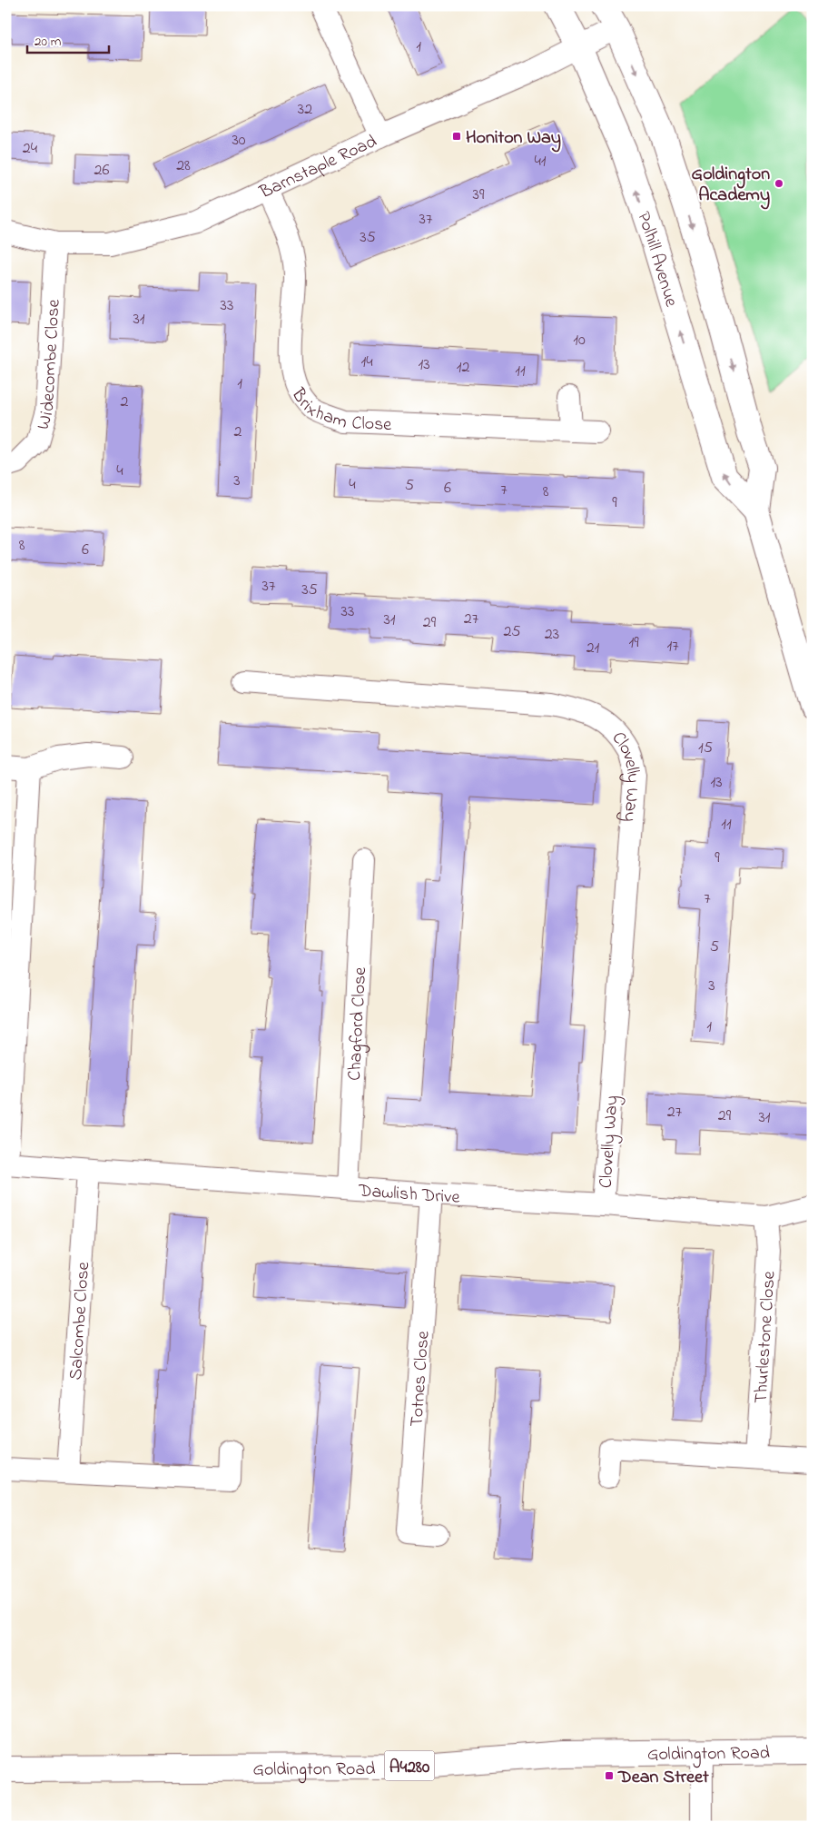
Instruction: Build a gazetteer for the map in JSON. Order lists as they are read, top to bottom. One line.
{"streets":{"street":["Barnstaple Road","Polhill Avenue","Widecombe Close","Brixham Close","Clovelly Way","Chagford Close","Dawlish Drive","Salcombe Close","Thurlestone Close","Totnes Close","Goldington Road","A4280"]},"crossings":[["Barnstaple Road","Polhill Avenue"],["Barnstaple Road","Widecombe Close"],["Barnstaple Road","Brixham Close"],["Clovelly Way","Dawlish Drive"],["Chagford Close","Dawlish Drive"],["Dawlish Drive","Salcombe Close"],["Dawlish Drive","Thurlestone Close"],["Dawlish Drive","Totnes Close"]],"places":{"transit":["Honiton Way","Dean Street"],"other":["Goldington Academy"]},"house_numbers":["1","32","30","24","41","28","26","39","37","35","33","31","10","14","13","12","11","1","2","2","4","3","4","5","6","7","8","9","8","6","37","35","33","27","31","29","25","23","19","17","21","15","13","11","9","7","5","3","1","27","29","31"],"scale_bar":"20 m"}
